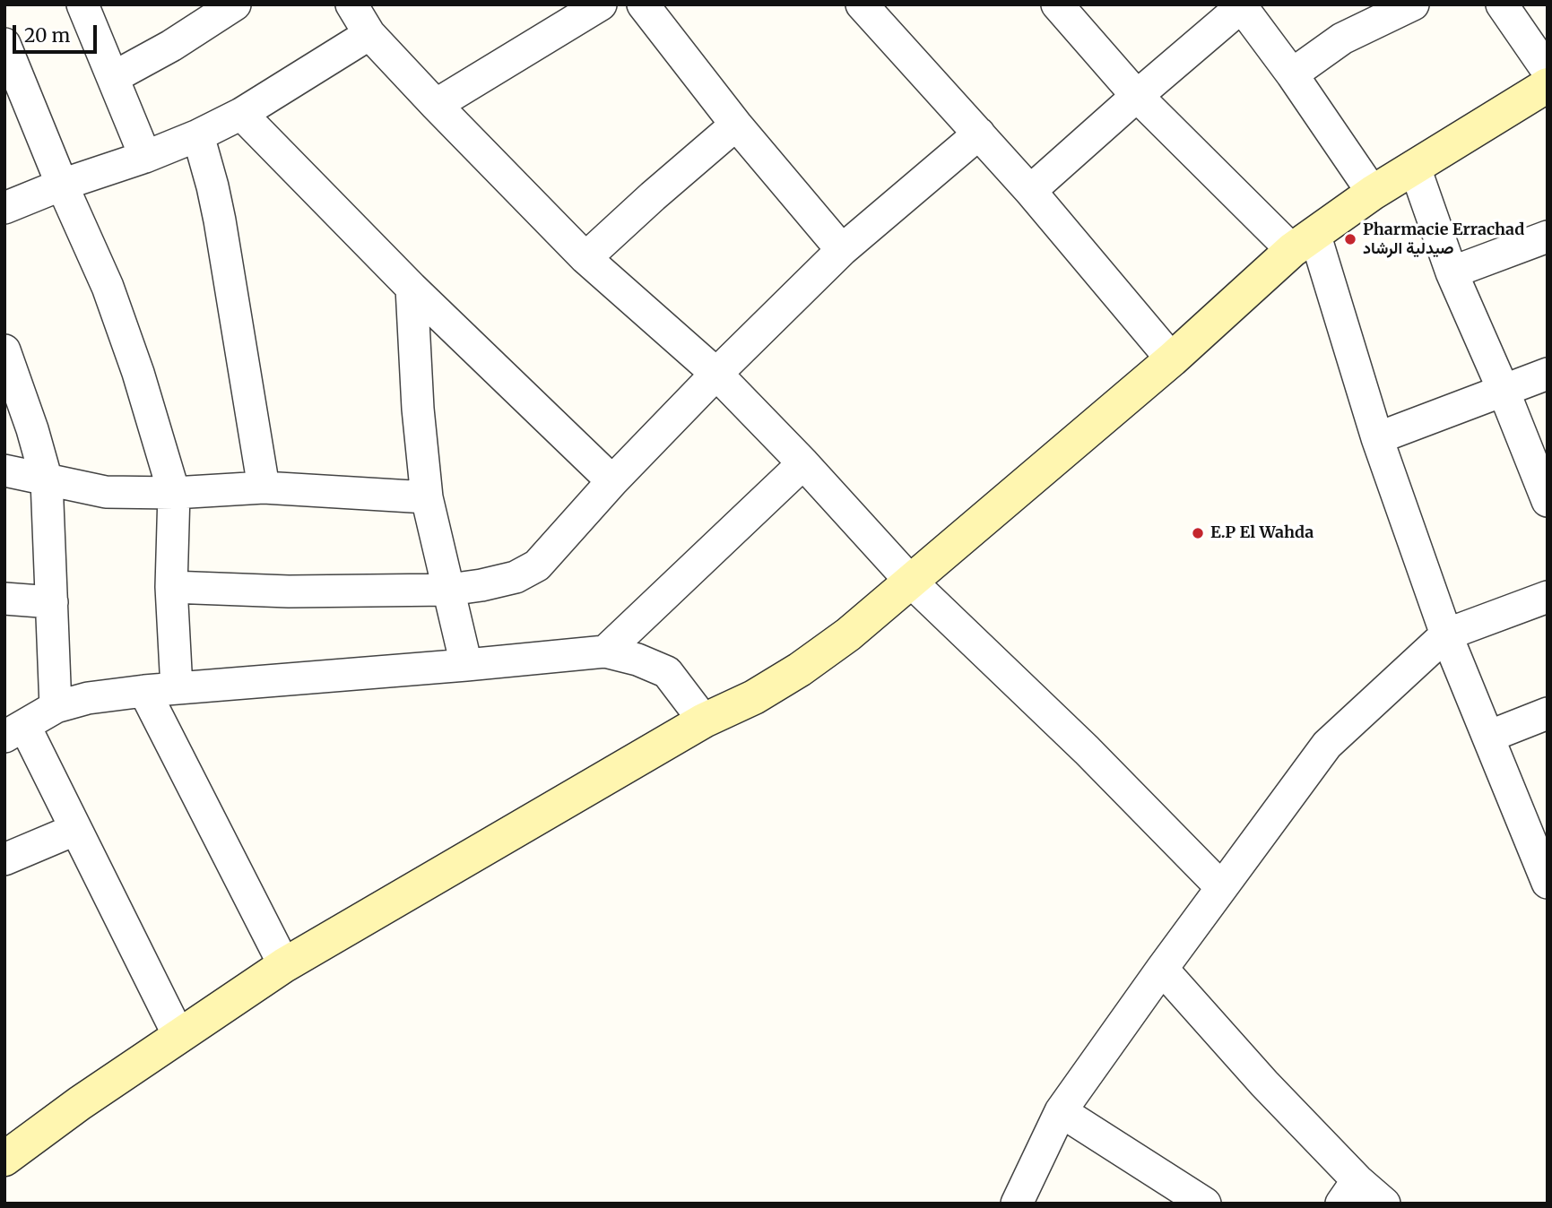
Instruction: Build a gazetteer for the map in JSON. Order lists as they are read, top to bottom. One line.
{"places":["Pharmacie Errachad صيدلية الرشاد","E.P El Wahda"],"scale_bar":"20 m"}
